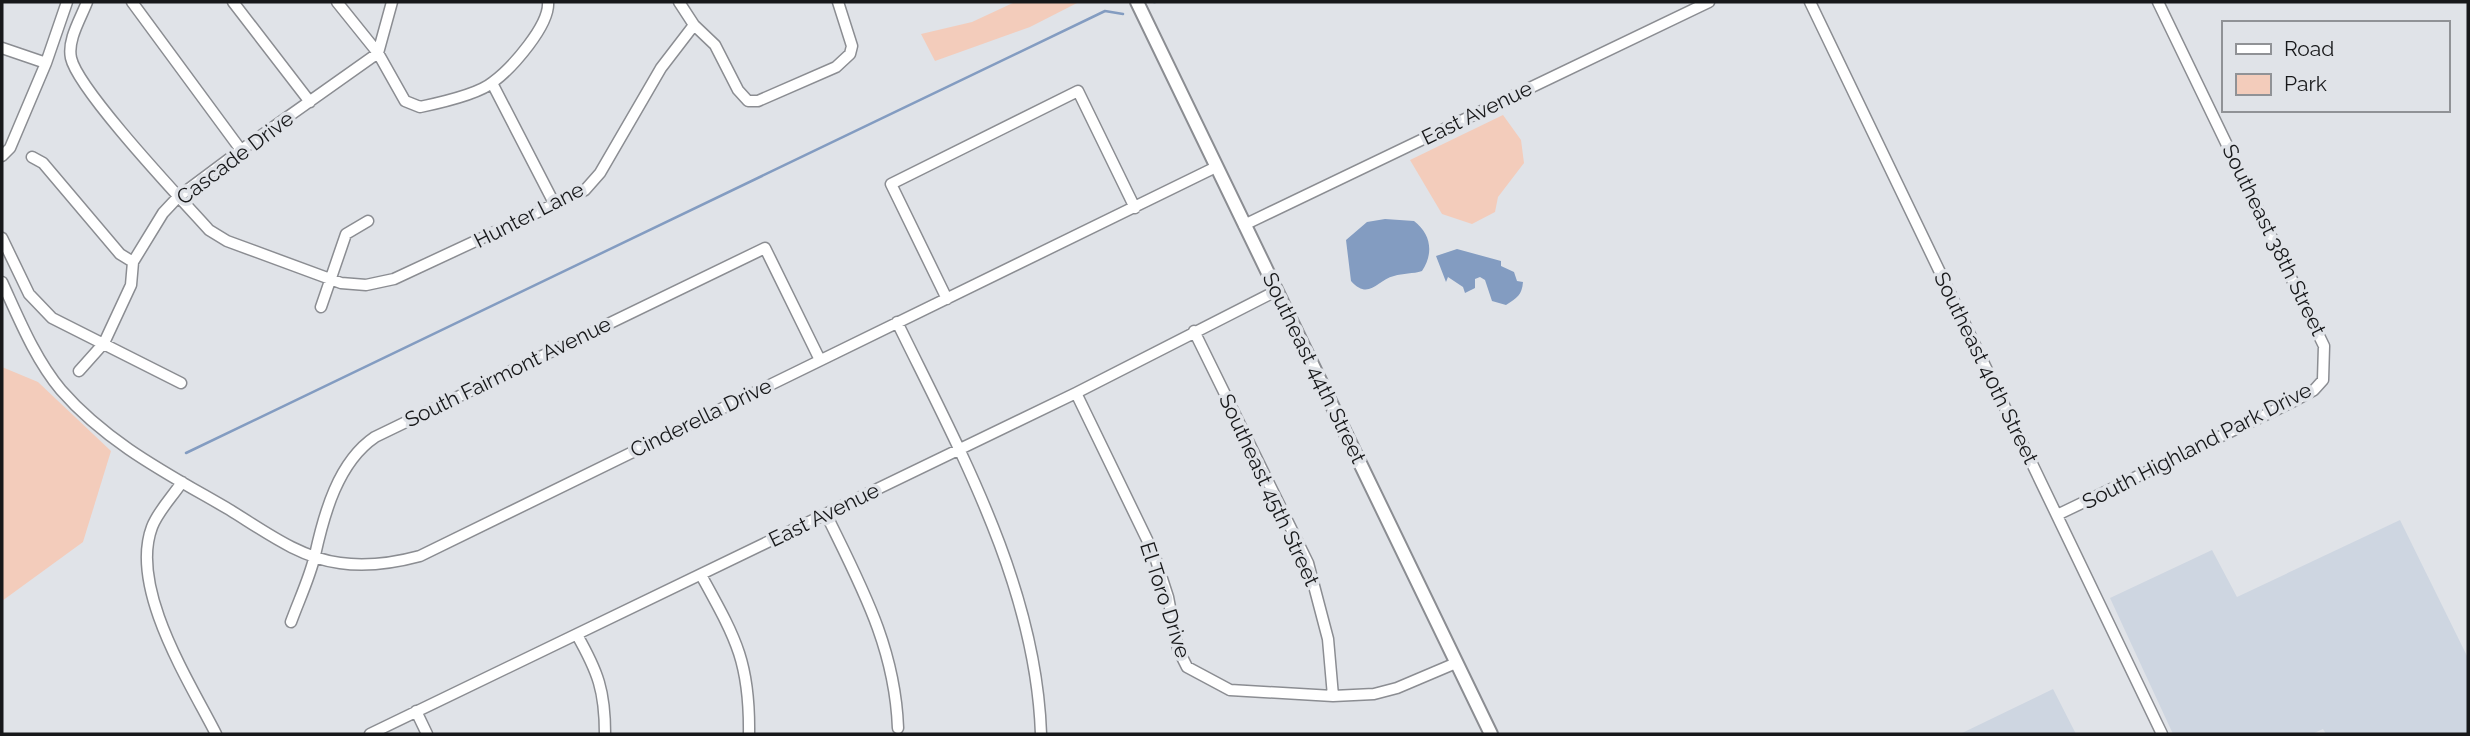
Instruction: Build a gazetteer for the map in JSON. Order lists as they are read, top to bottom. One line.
{"streets":{"main road":["Southeast 44th Street"],"street":["East Avenue","Cascade Drive","Hunter Lane","Southeast 38th Street","Southeast 40th Street","South Fairmont Avenue","Cinderella Drive","South Highland Park Drive","Southeast 45th Street","El Toro Drive"]},"crossings":[["East Avenue","Southeast 44th Street"],["East Avenue","Southeast 45th Street"],["East Avenue","El Toro Drive"],["Cascade Drive","Hunter Lane"],["Southeast 38th Street","South Highland Park Drive"],["Southeast 44th Street","Cinderella Drive"],["Southeast 44th Street","El Toro Drive"],["Southeast 40th Street","South Highland Park Drive"],["South Fairmont Avenue","Cinderella Drive"],["Southeast 45th Street","El Toro Drive"]],"legend":["Road","Park"]}
